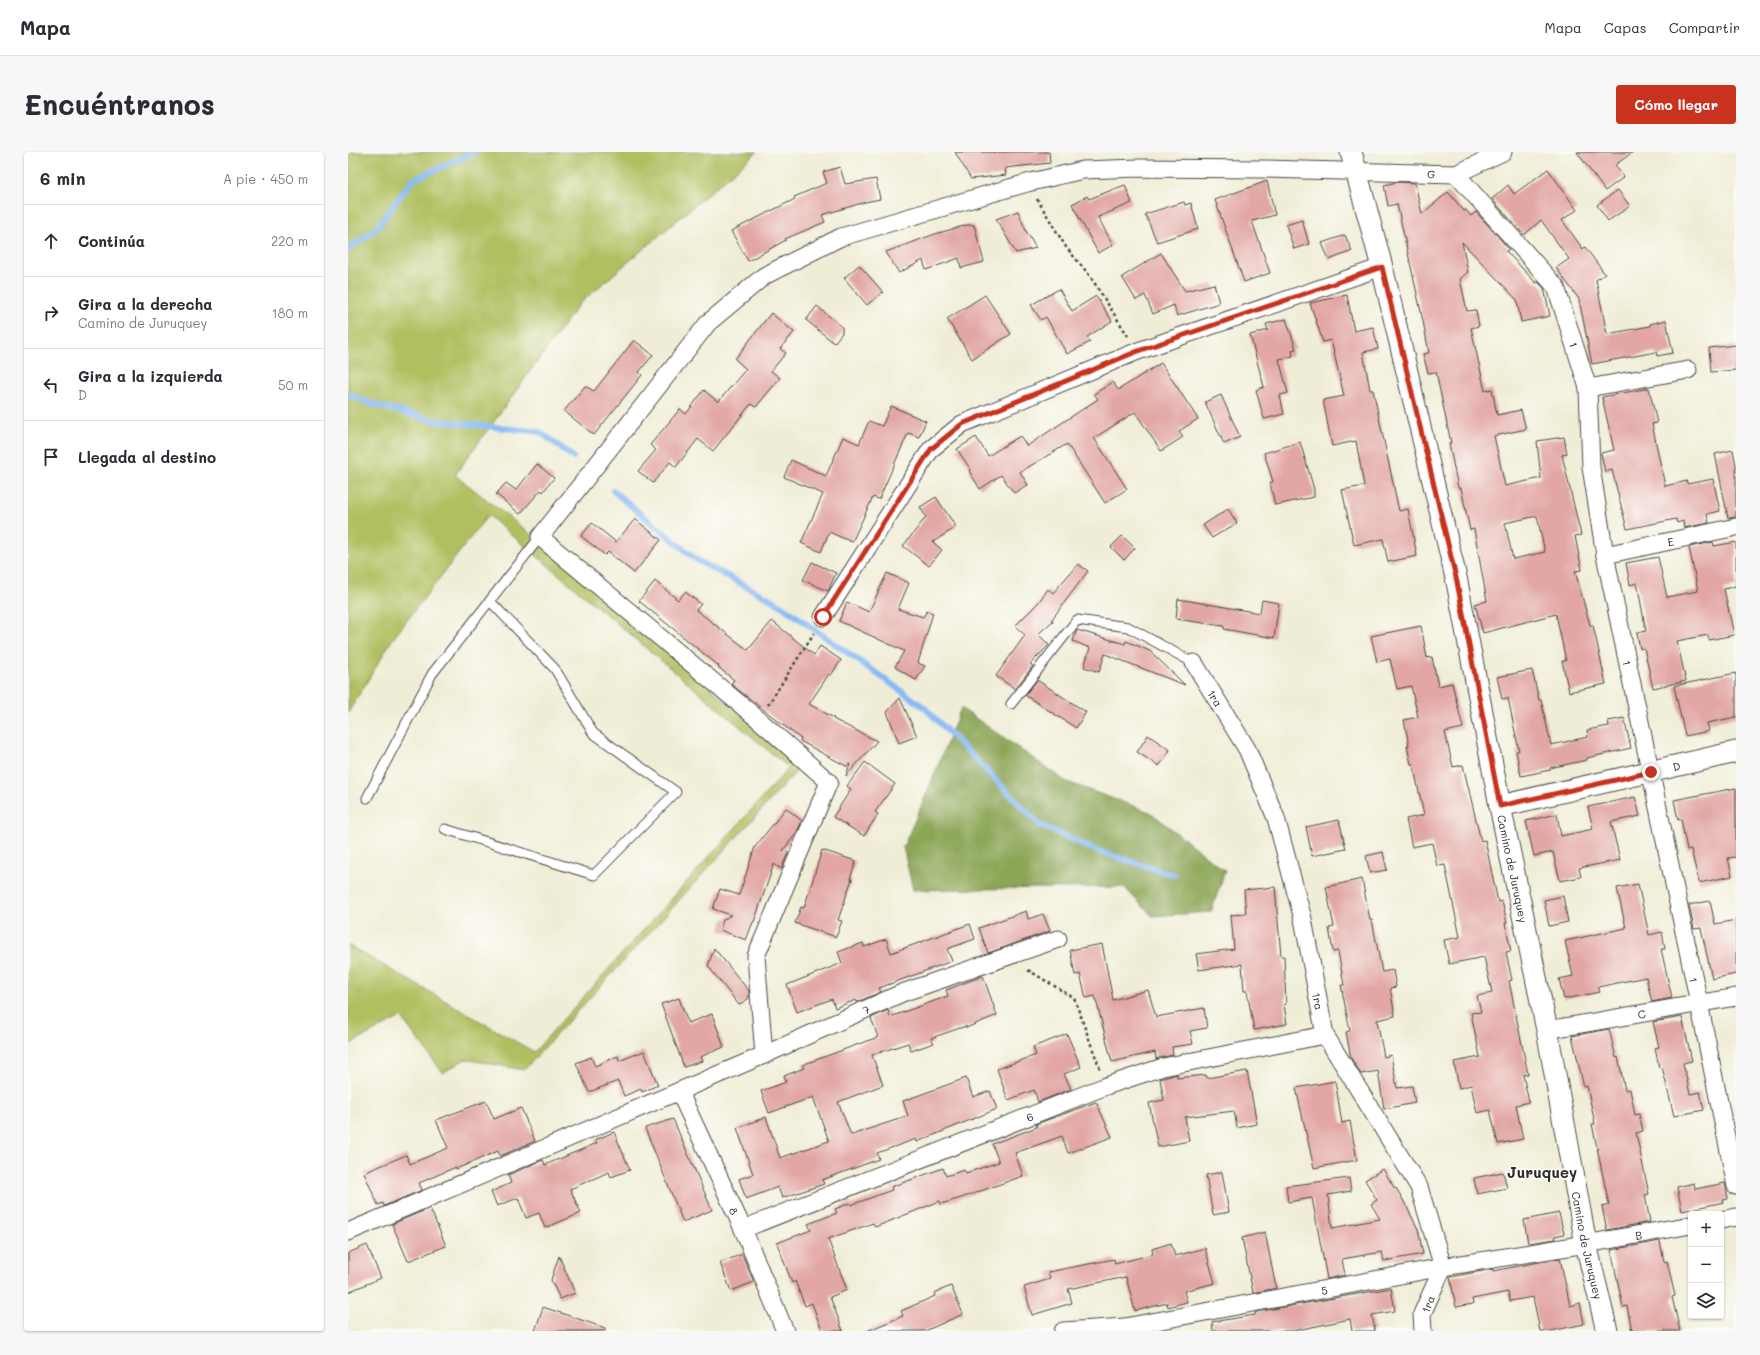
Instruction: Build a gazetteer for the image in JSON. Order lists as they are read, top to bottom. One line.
{"streets":{"street":["G","1","E","1ra","D","Camino de Juruquey","7","C","6","8","B","5"]},"crossings":[["G","1"],["G","Camino de Juruquey"],["1","E"],["1","D"],["1","C"],["1ra","6"],["1ra","5"],["D","Camino de Juruquey"],["Camino de Juruquey","C"],["Camino de Juruquey","B"],["Camino de Juruquey","5"],["7","8"],["6","8"],["B","5"]],"districts":["Juruquey"],"page":{"header":"Mapa","nav":["Mapa","Capas","Compartir"],"buttons":"Cómo llegar","title":"Encuéntranos","heading":["6 min","A pie · 450 m"],"list":[["Continúa","220 m"],["Gira a la derecha","Camino de Juruquey","180 m"],["Gira a la izquierda","D","50 m"],"Llegada al destino"],"map_buttons":["+","−"]}}
